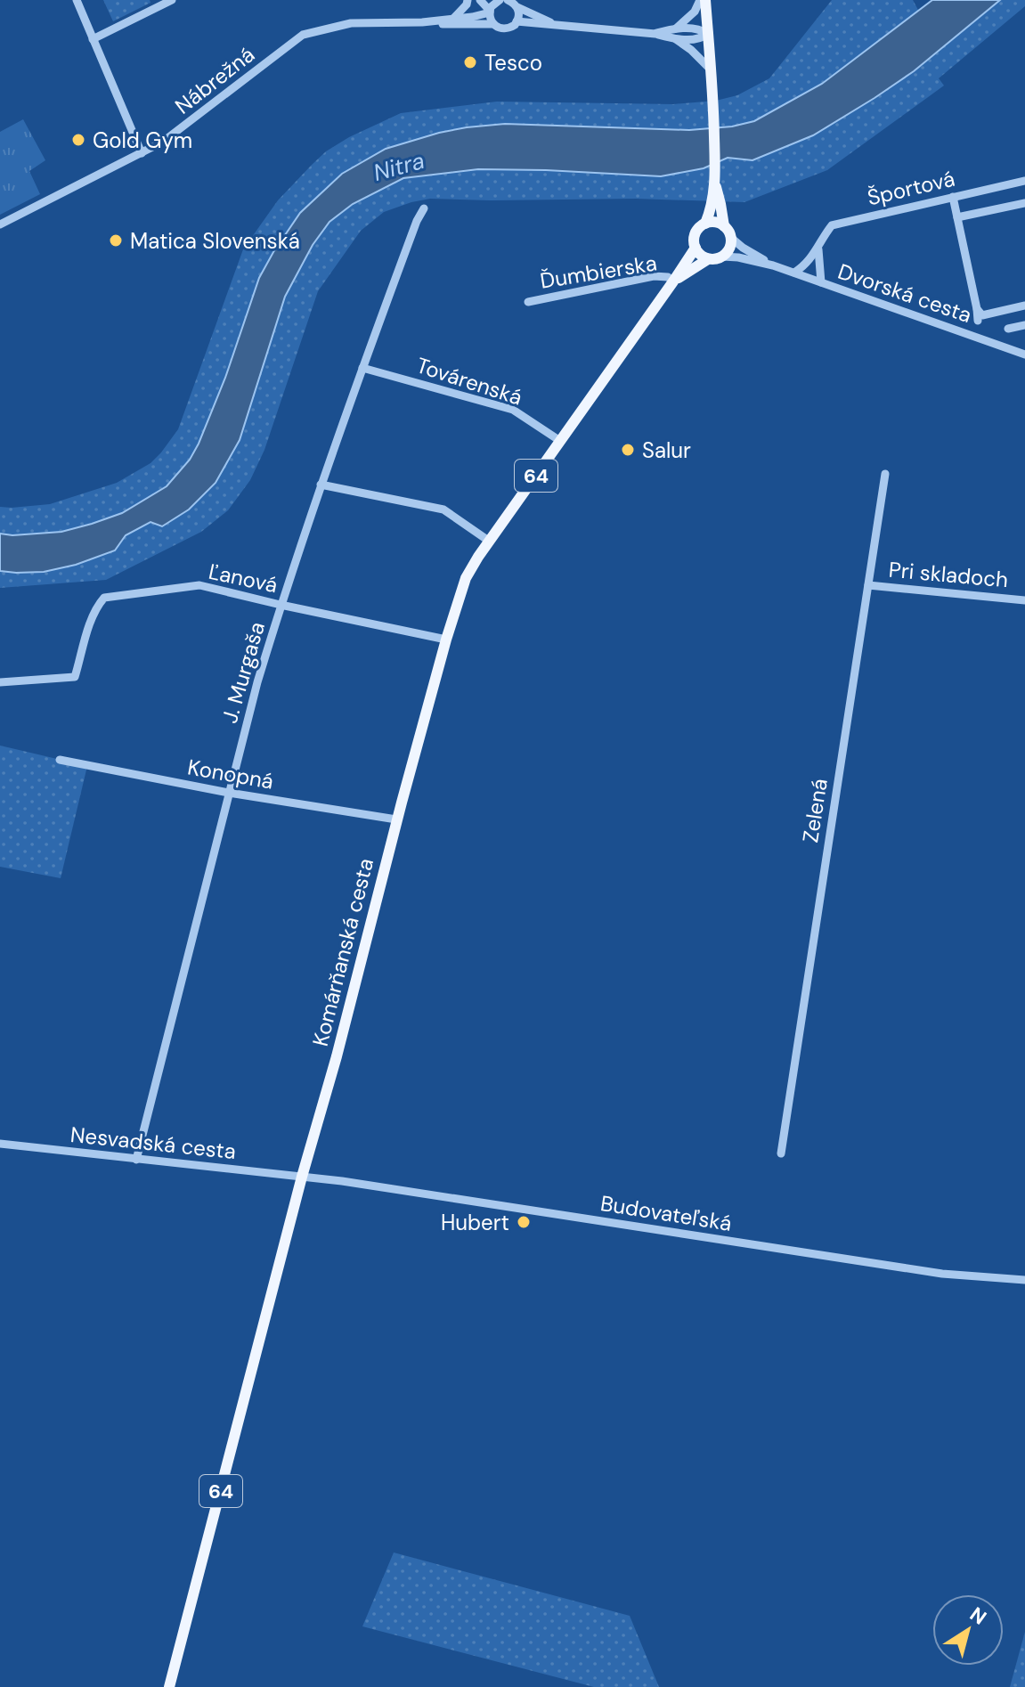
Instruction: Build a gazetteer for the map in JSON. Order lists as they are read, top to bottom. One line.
{"streets":{"main road":["64","Komárňanská cesta"],"street":["Nábrežná","Športová","Ďumbierska","Dvorská cesta","Továrenská","Pri skladoch","Ľanová","J. Murgaša","Konopná","Zelená","Nesvadská cesta","Budovateľská"]},"crossings":[["Športová","Dvorská cesta"],["Ďumbierska","Komárňanská cesta"],["Dvorská cesta","64"],["Dvorská cesta","Komárňanská cesta"],["Továrenská","J. Murgaša"],["Továrenská","Komárňanská cesta"],["64","Komárňanská cesta"],["Pri skladoch","Zelená"],["Ľanová","J. Murgaša"],["Ľanová","Komárňanská cesta"],["J. Murgaša","Konopná"],["J. Murgaša","Nesvadská cesta"],["Konopná","Komárňanská cesta"],["Komárňanská cesta","Nesvadská cesta"],["Komárňanská cesta","Budovateľská"],["Nesvadská cesta","Budovateľská"]],"water":["Nitra"],"places":["Tesco","Gold Gym","Matica Slovenská","Salur","Hubert"],"north":"top right"}
